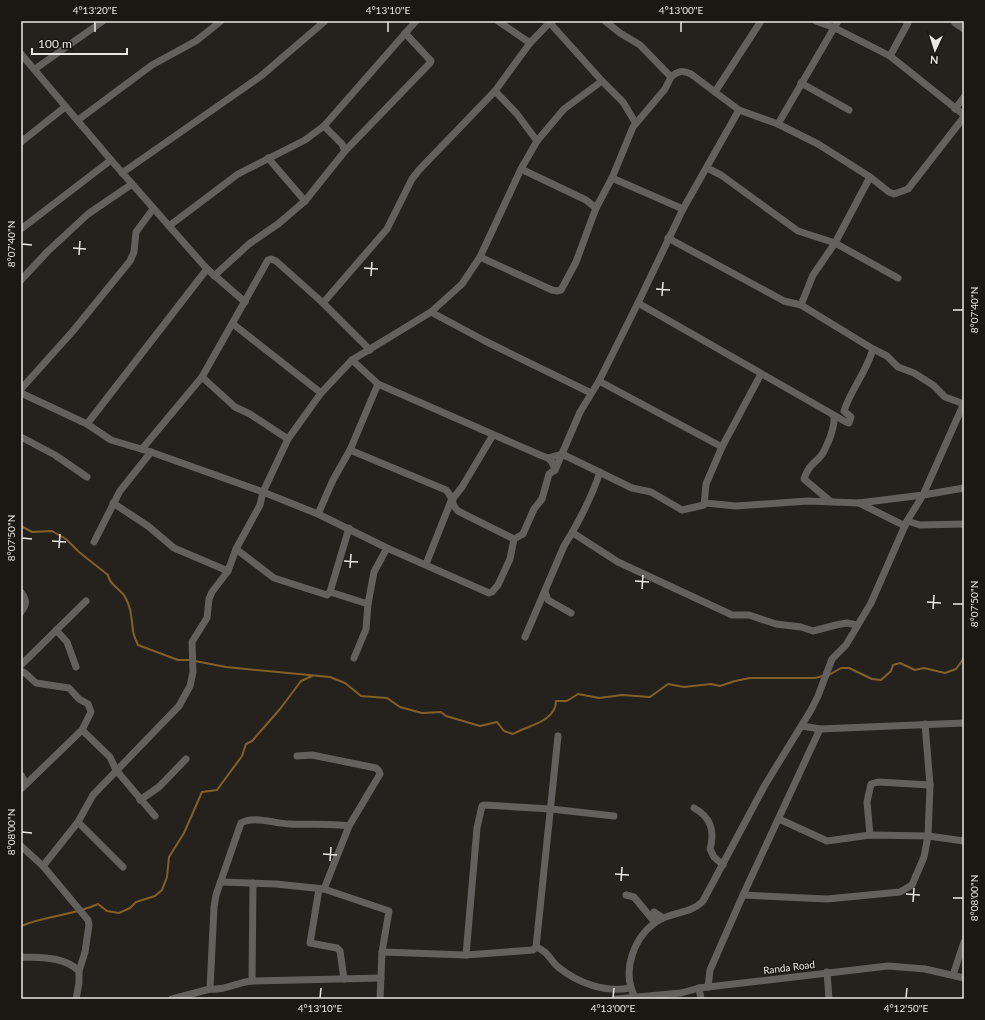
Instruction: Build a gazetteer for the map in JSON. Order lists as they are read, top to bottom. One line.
{"streets":{"street":["Randa Road"]},"scale_bar":"100 m","north":"bottom","coordinates":["4°13'20\"E","4°13'10\"E","4°13'00\"E","8°07'40\"N","8°07'50\"N","8°08'00\"N","4°12'50\"E"]}
